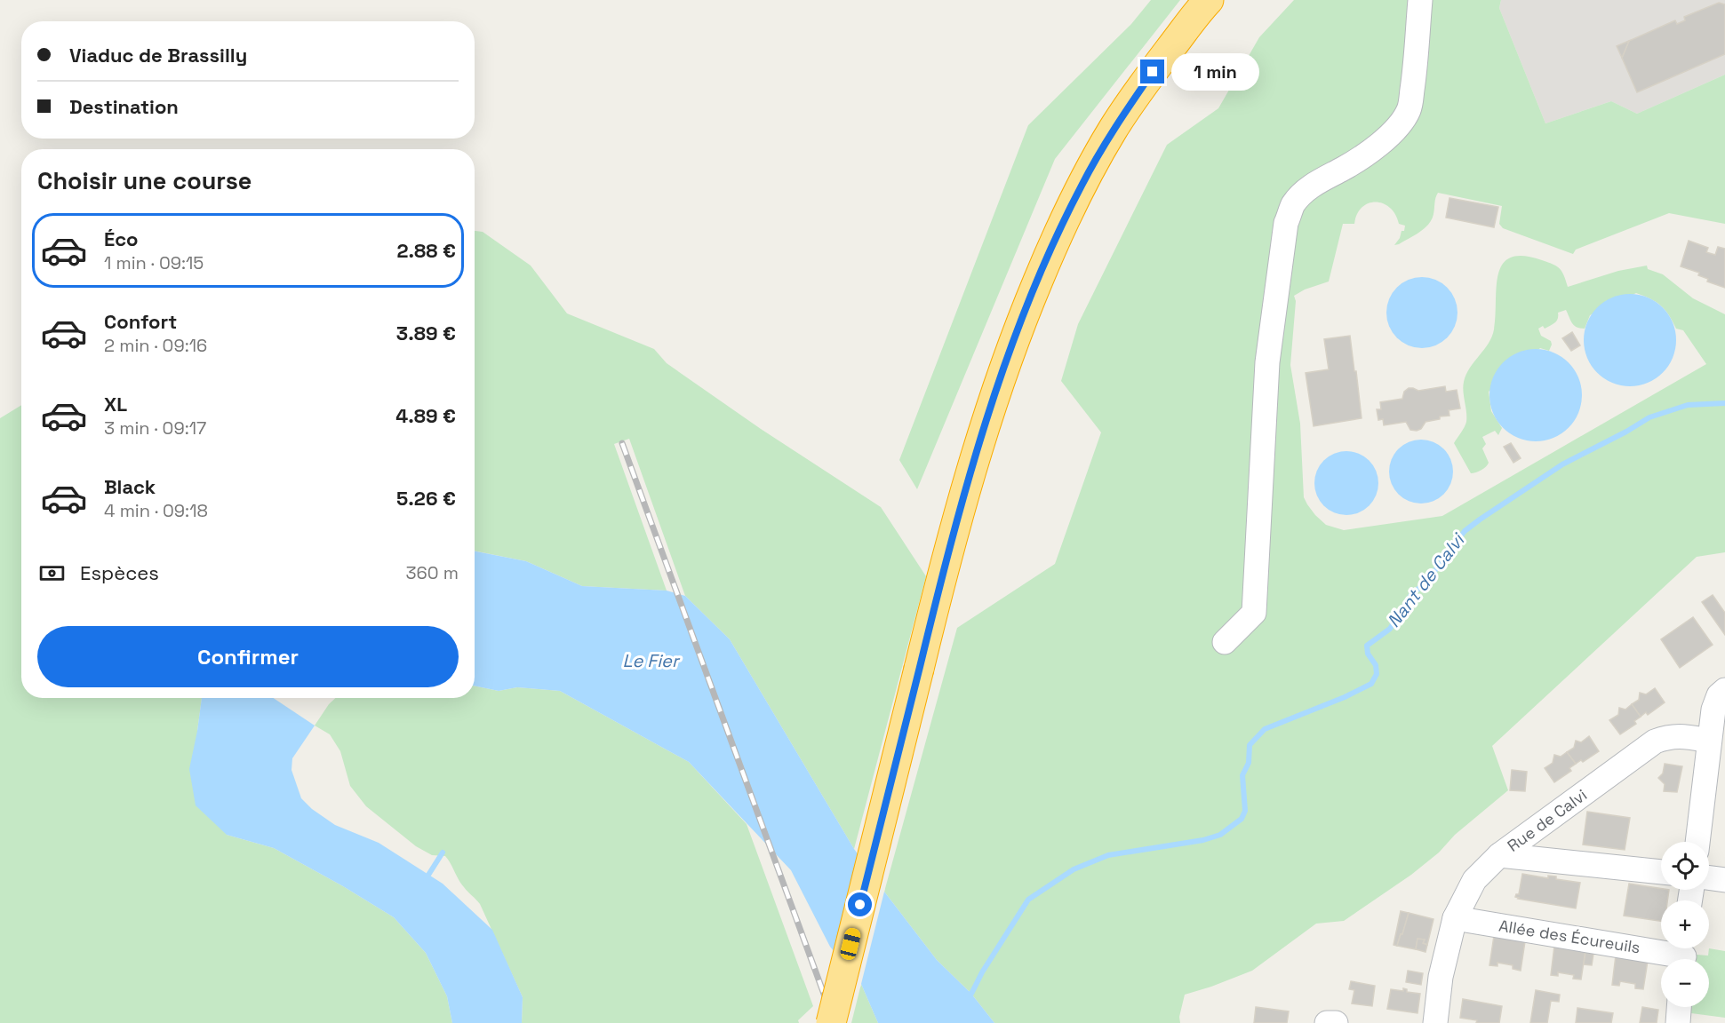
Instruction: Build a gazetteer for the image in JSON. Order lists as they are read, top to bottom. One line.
{"streets":{"street":["Rue de Calvi","Allée des Écureuils"]},"crossings":[["Rue de Calvi","Allée des Écureuils"]],"water":["Nant de Calvi","Le Fier"],"page":{"banner":["Viaduc de Brassilly","Destination"],"bubble":"1 min","heading":"Choisir une course","list":[{"name":"Éco","note":"1 min · 09:15","value":"2.88 €"},{"name":"Confort","note":"2 min · 09:16","value":"3.89 €"},{"name":"XL","note":"3 min · 09:17","value":"4.89 €"},{"name":"Black","note":"4 min · 09:18","value":"5.26 €"}],"pay":["Espèces","360 m"],"buttons":"Confirmer","map_buttons":["+","−"]}}
